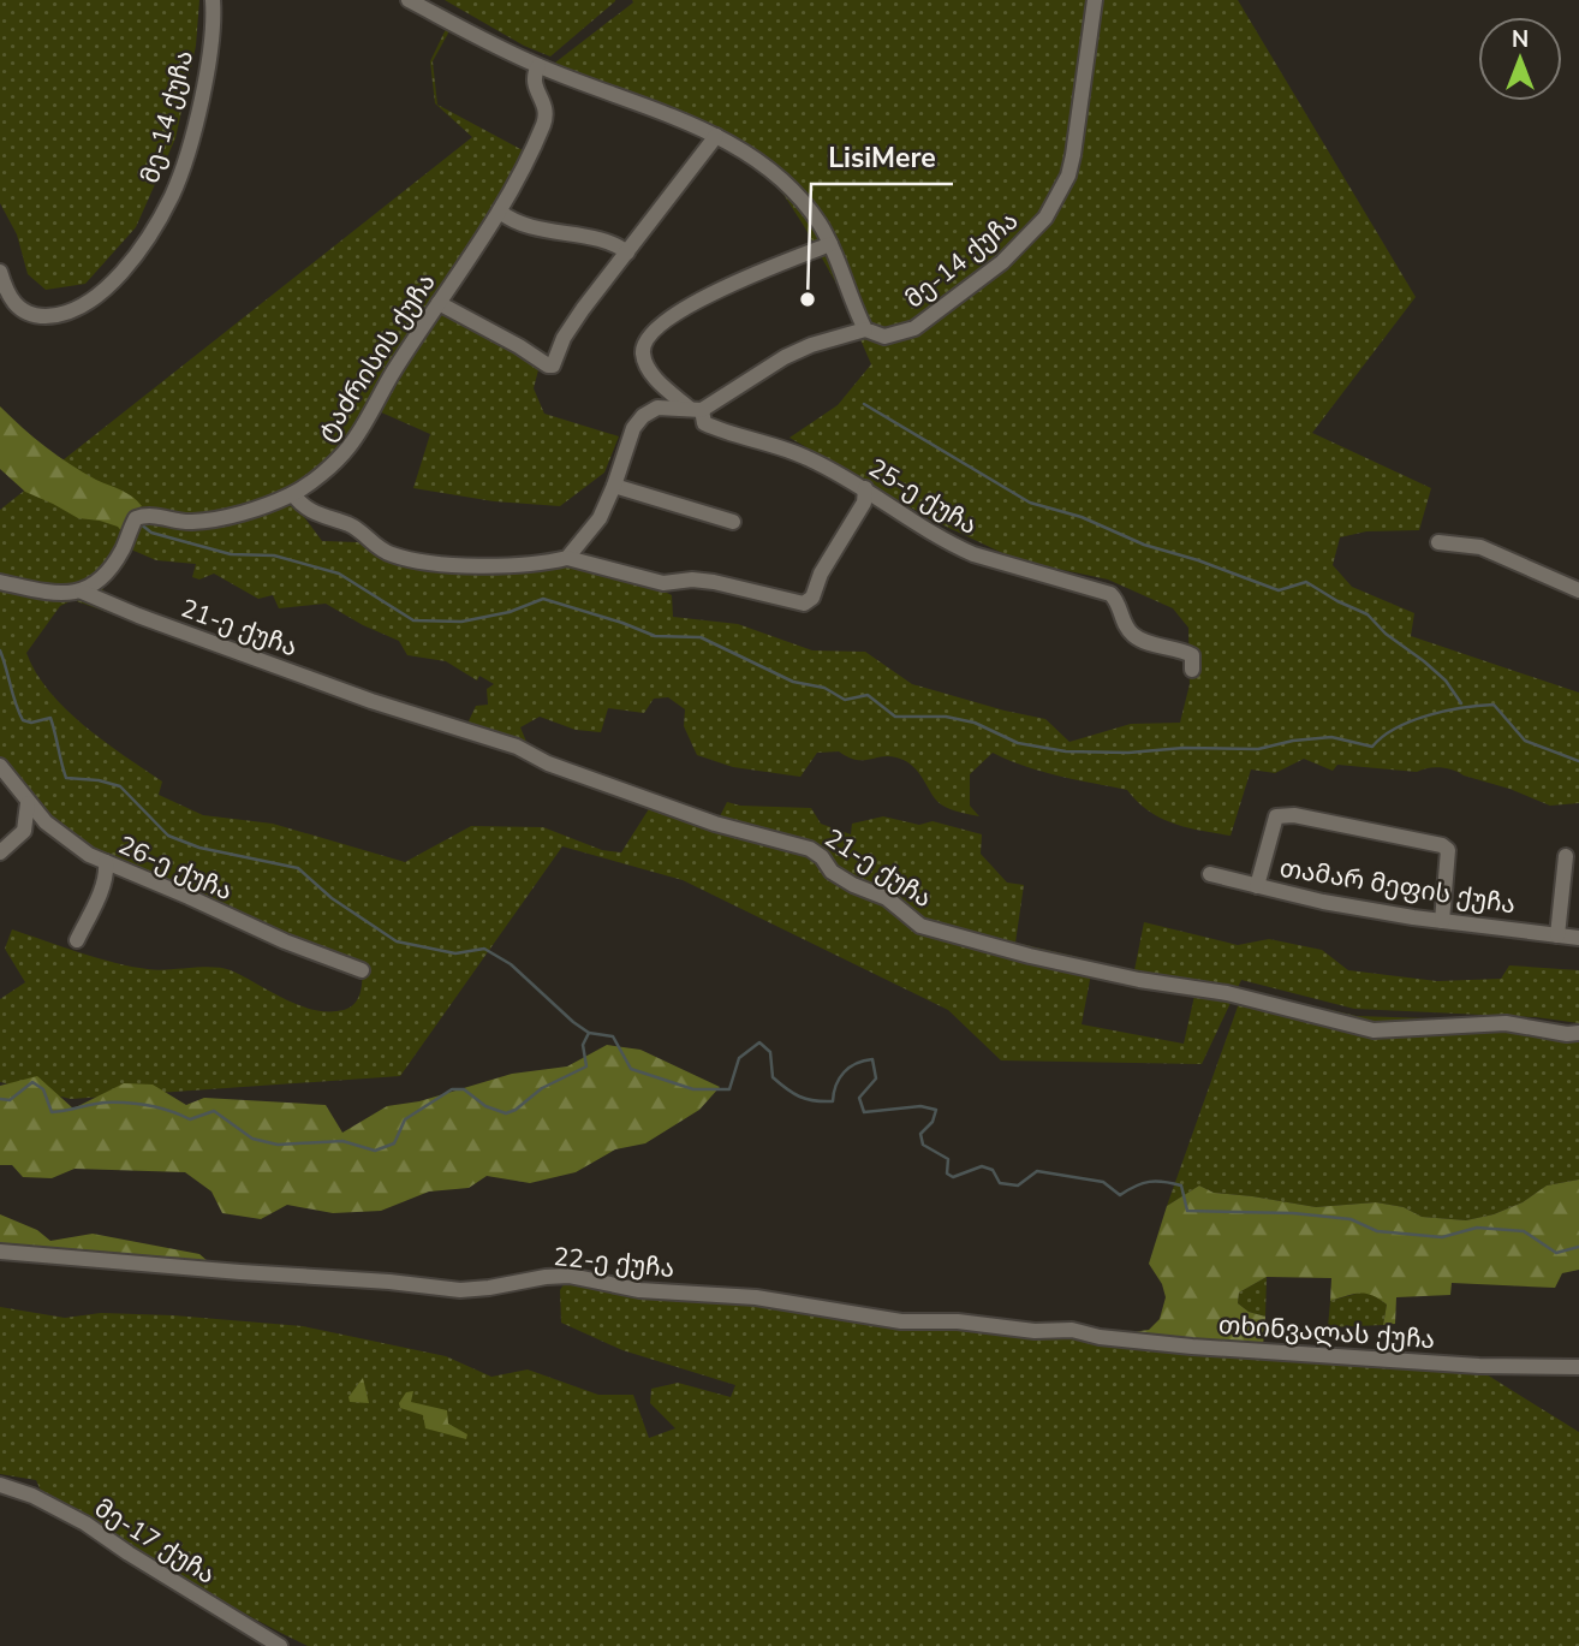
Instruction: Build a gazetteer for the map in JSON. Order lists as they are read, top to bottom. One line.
{"streets":{"street":["მე-14 ქუჩა","ტაძრისის ქუჩა","25-ე ქუჩა","21-ე ქუჩა","26-ე ქუჩა","თამარ მეფის ქუჩა","22-ე ქუჩა","თხინვალას ქუჩა","მე-17 ქუჩა"]},"crossings":[["მე-14 ქუჩა","25-ე ქუჩა"],["ტაძრისის ქუჩა","21-ე ქუჩა"],["22-ე ქუჩა","თხინვალას ქუჩა"]],"places":["LisiMere"],"north":"top"}
